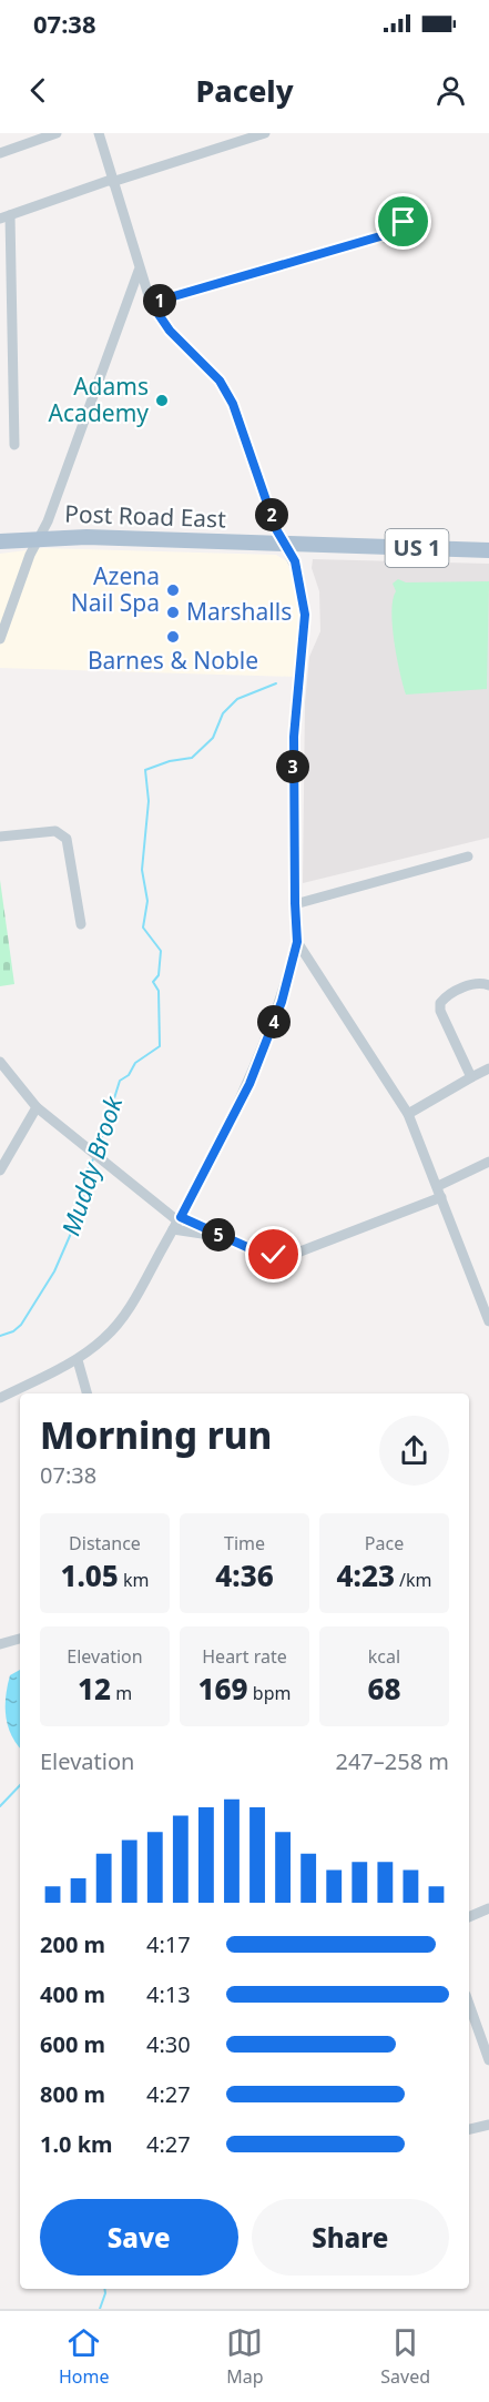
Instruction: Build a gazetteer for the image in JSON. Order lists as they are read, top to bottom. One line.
{"streets":{"main road":["Post Road East","US 1"]},"water":["Muddy Brook"],"places":["Adams Academy","Azena Nail Spa","Marshalls","Barnes & Noble"],"page":{"status":"07:38","header":"Pacely","pins":["1","2","3","4","5"],"heading":["Morning run","07:38"],"stats":[["Distance","1.05 km"],["Time","4:36"],["Pace","4:23 /km"],["Elevation","12 m"],["Heart rate","169 bpm"],["kcal","68"]],"chart":["Elevation","247–258 m"],"list":[{"name":"200 m","note":"4:17"},{"name":"400 m","note":"4:13"},{"name":"600 m","note":"4:30"},{"name":"800 m","note":"4:27"},{"name":"1.0 km","note":"4:27"}],"buttons":["Save","Share"],"tabs":["Home","Map","Saved"]}}
